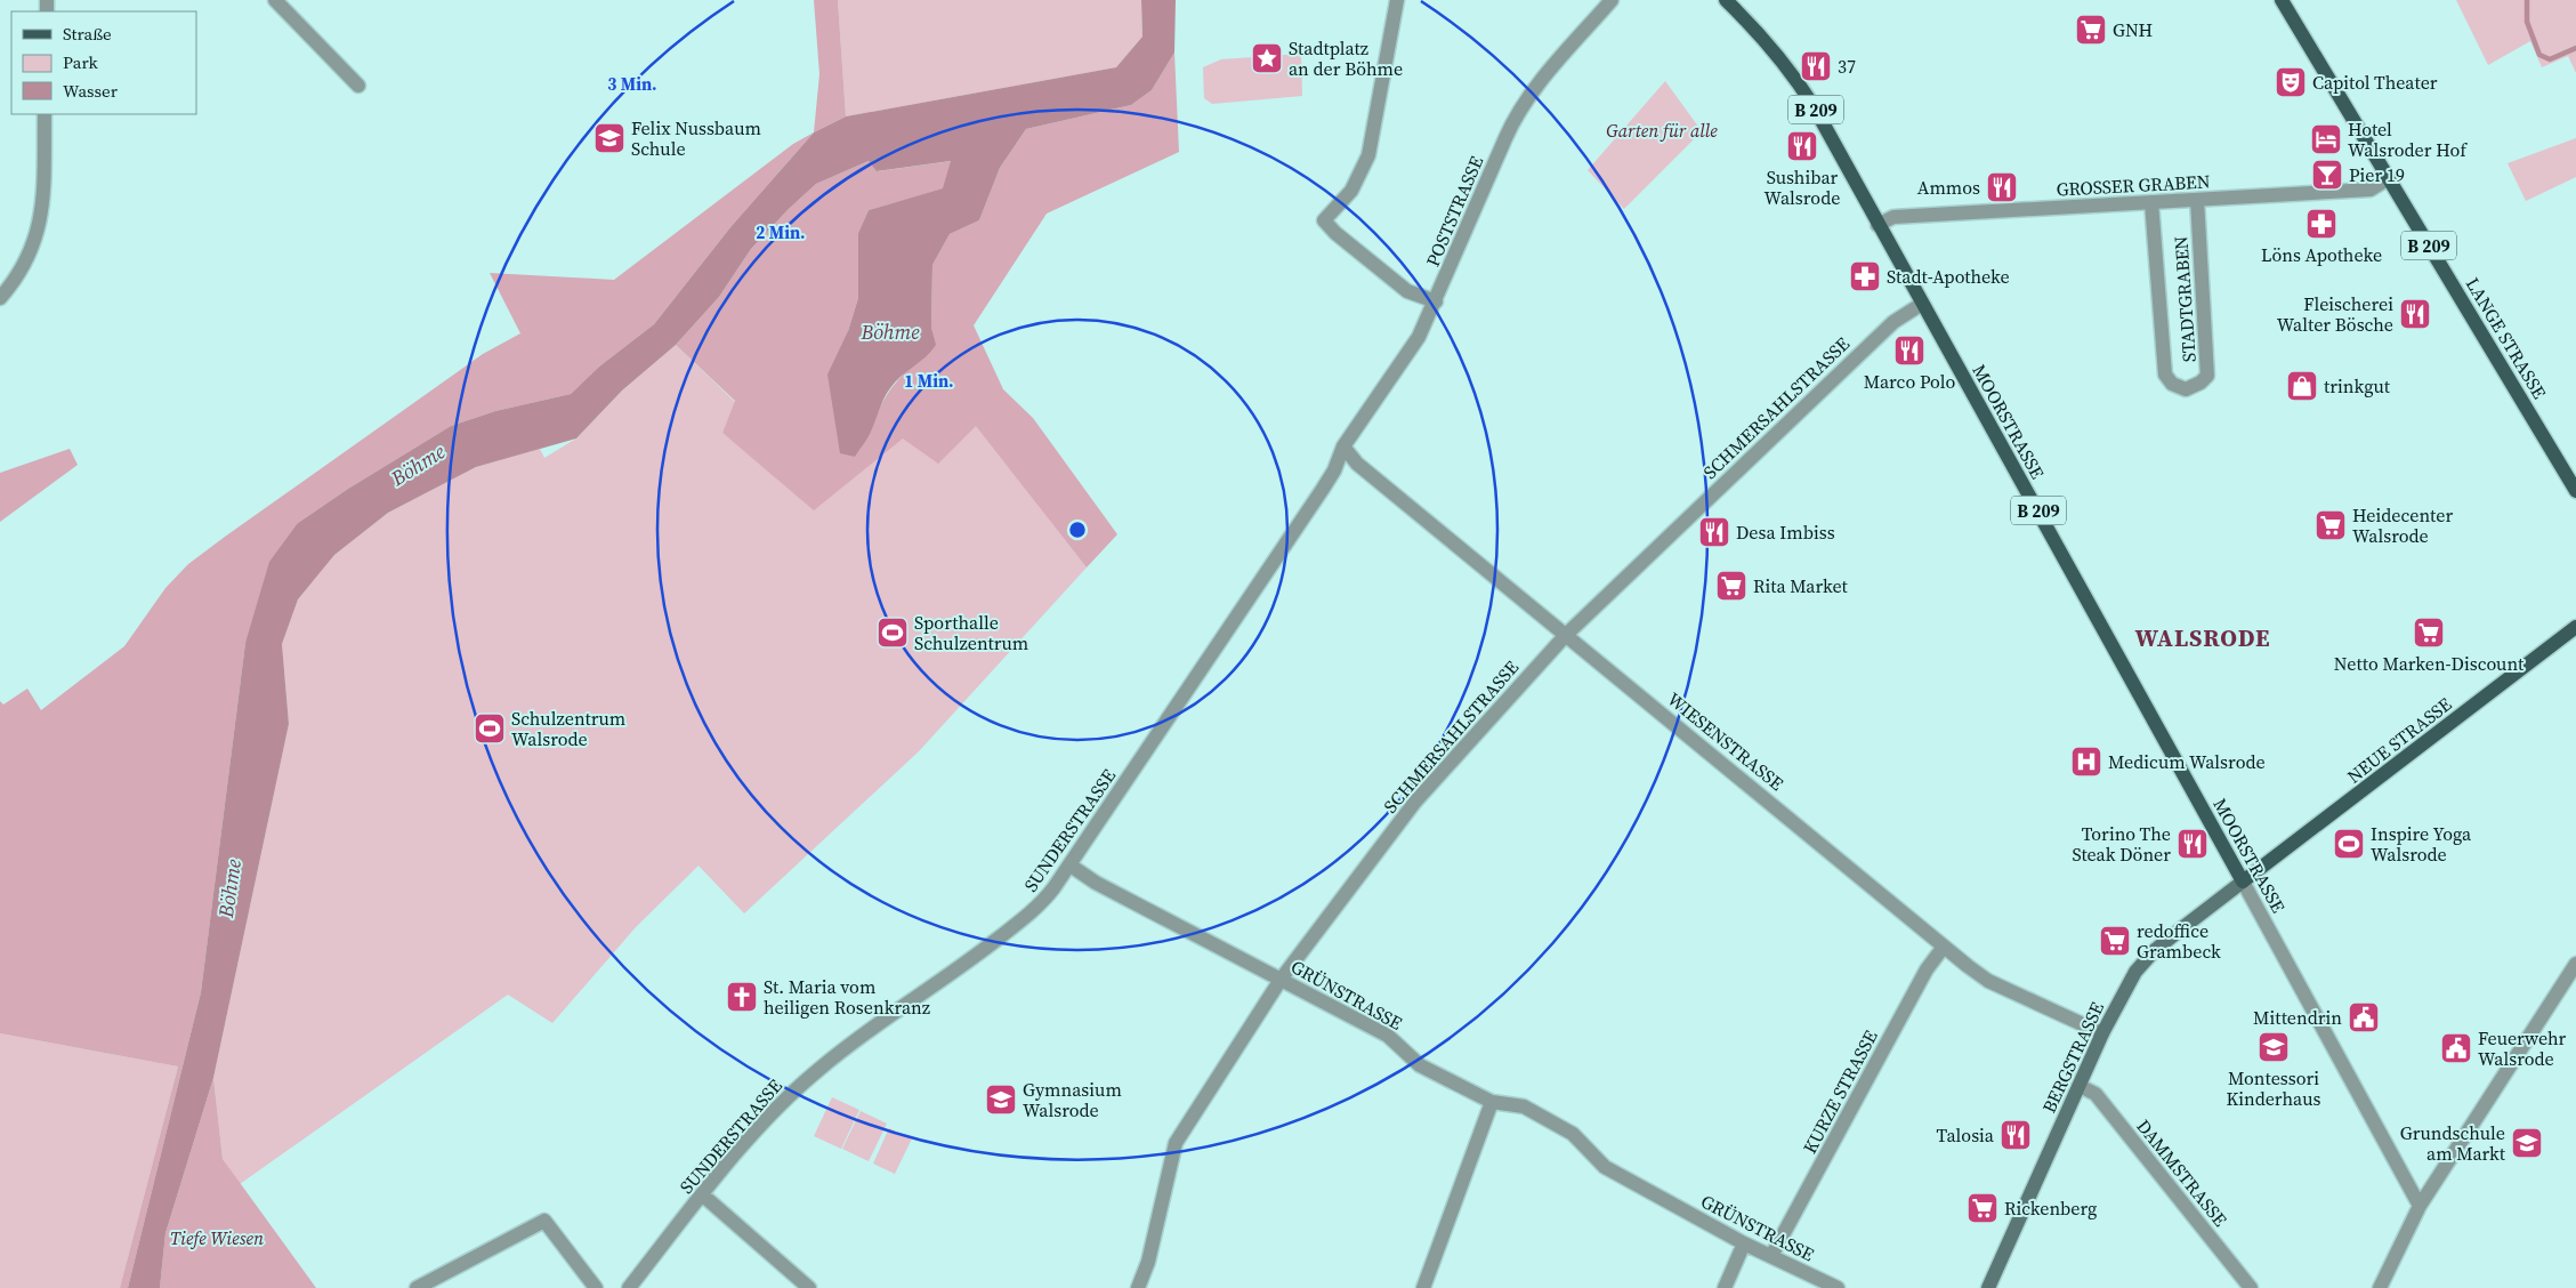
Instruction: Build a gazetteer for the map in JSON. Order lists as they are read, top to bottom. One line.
{"streets":{"main road":["B 209","LANGE STRASSE","MOORSTRASSE","NEUE STRASSE","BERGSTRASSE"],"street":["GROSSER GRABEN","POSTSTRASSE","STADTGRABEN","SCHMERSAHLSTRASSE","WIESENSTRASSE","SUNDERSTRASSE","GRÜNSTRASSE","KURZE STRASSE","DAMMSTRASSE"]},"crossings":[["GROSSER GRABEN","STADTGRABEN"],["GROSSER GRABEN","LANGE STRASSE"],["GROSSER GRABEN","MOORSTRASSE"],["POSTSTRASSE","WIESENSTRASSE"],["POSTSTRASSE","SUNDERSTRASSE"],["SCHMERSAHLSTRASSE","MOORSTRASSE"],["SCHMERSAHLSTRASSE","WIESENSTRASSE"],["SCHMERSAHLSTRASSE","GRÜNSTRASSE"],["MOORSTRASSE","NEUE STRASSE"],["MOORSTRASSE","BERGSTRASSE"],["NEUE STRASSE","BERGSTRASSE"],["WIESENSTRASSE","SUNDERSTRASSE"],["WIESENSTRASSE","BERGSTRASSE"],["WIESENSTRASSE","KURZE STRASSE"],["SUNDERSTRASSE","GRÜNSTRASSE"],["GRÜNSTRASSE","KURZE STRASSE"],["BERGSTRASSE","DAMMSTRASSE"]],"districts":["WALSRODE"],"water":["Böhme"],"parks":["Garten für alle","Tiefe Wiesen"],"places":{"supermarket":["GNH","Heidecenter Walsrode","Rita Market","Netto Marken-Discount","redoffice Grambeck","Rickenberg"],"place":["Stadtplatz an der Böhme"],"restaurant":["37","Sushibar Walsrode","Ammos","Fleischerei Walter Bösche","Marco Polo","Desa Imbiss","Torino The Steak Döner","Talosia"],"theatre":["Capitol Theater"],"school or university":["Felix Nussbaum Schule","Montessori Kinderhaus","Gymnasium Walsrode","Grundschule am Markt"],"hotel":["Hotel Walsroder Hof"],"bar":["Pier 19"],"pharmacy":["Löns Apotheke","Stadt-Apotheke"],"shop":["trinkgut"],"sports":["Sporthalle Schulzentrum","Schulzentrum Walsrode","Inspire Yoga Walsrode"],"hospital":["Medicum Walsrode"],"church":["St. Maria vom heiligen Rosenkranz"],"public building":["Mittendrin","Feuerwehr Walsrode"]},"legend":["Straße","Park","Wasser"],"rings":["3 Min.","2 Min.","1 Min."]}
